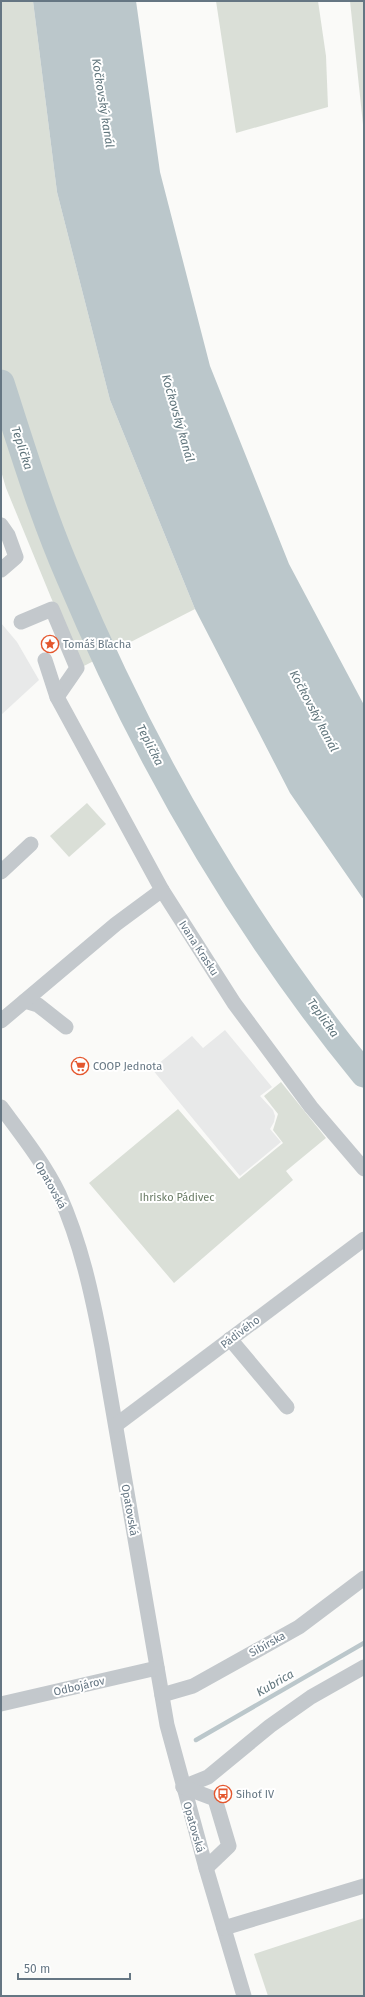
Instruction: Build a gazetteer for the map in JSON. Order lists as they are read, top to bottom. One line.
{"streets":{"street":["Ivana Krasku","Opatovská","Pádivého","Sibírska","Odbojárov"]},"crossings":[["Opatovská","Pádivého"],["Opatovská","Sibírska"],["Opatovská","Odbojárov"]],"water":["Kočkovský kanál","Teplička","Kubrica"],"parks":["Ihrisko Pádivec"],"places":{"place":["Tomáš Bľacha"],"supermarket":["COOP Jednota"],"bus stop":["Sihoť IV"]},"scale_bar":"50 m"}
